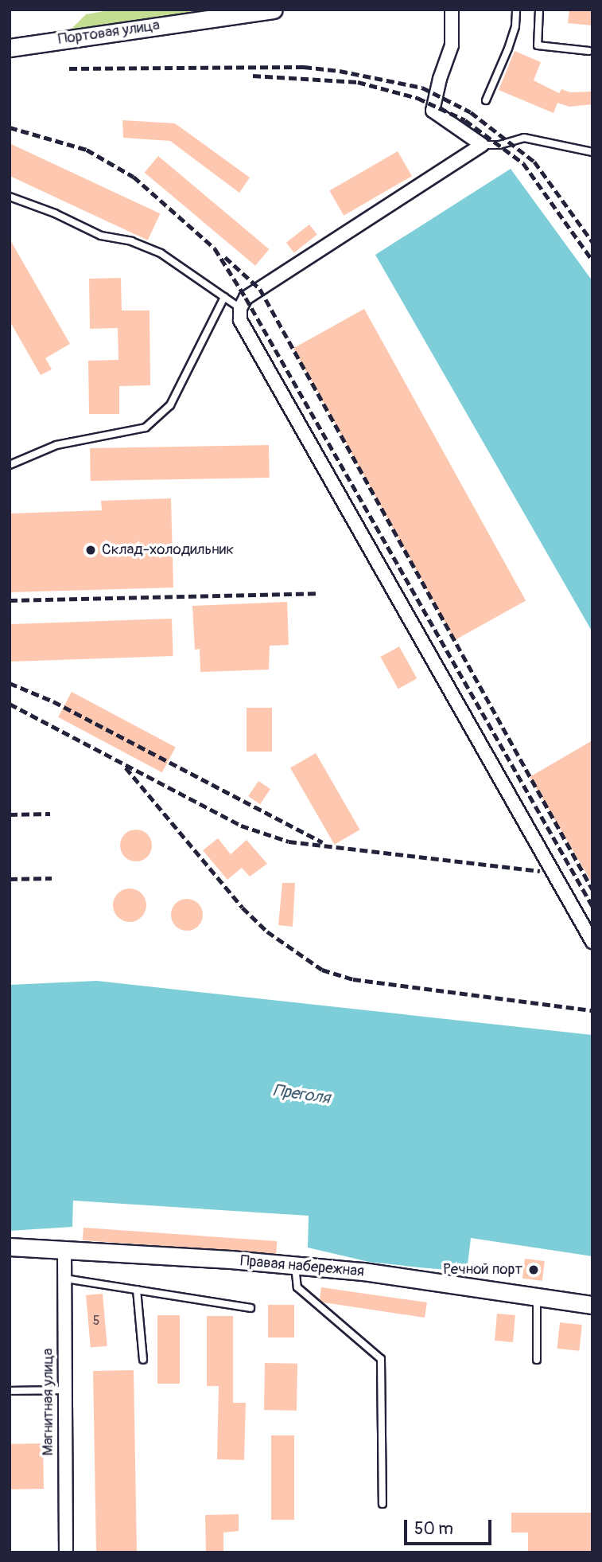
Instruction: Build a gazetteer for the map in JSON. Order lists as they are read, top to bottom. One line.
{"streets":{"main road":["Портовая улица","Правая набережная"],"street":["Магнитная улица"]},"crossings":[["Правая набережная","Магнитная улица"]],"water":["Преголя"],"places":["Склад-холодильник","Речной порт"],"house_numbers":["5"],"scale_bar":"50 m"}
